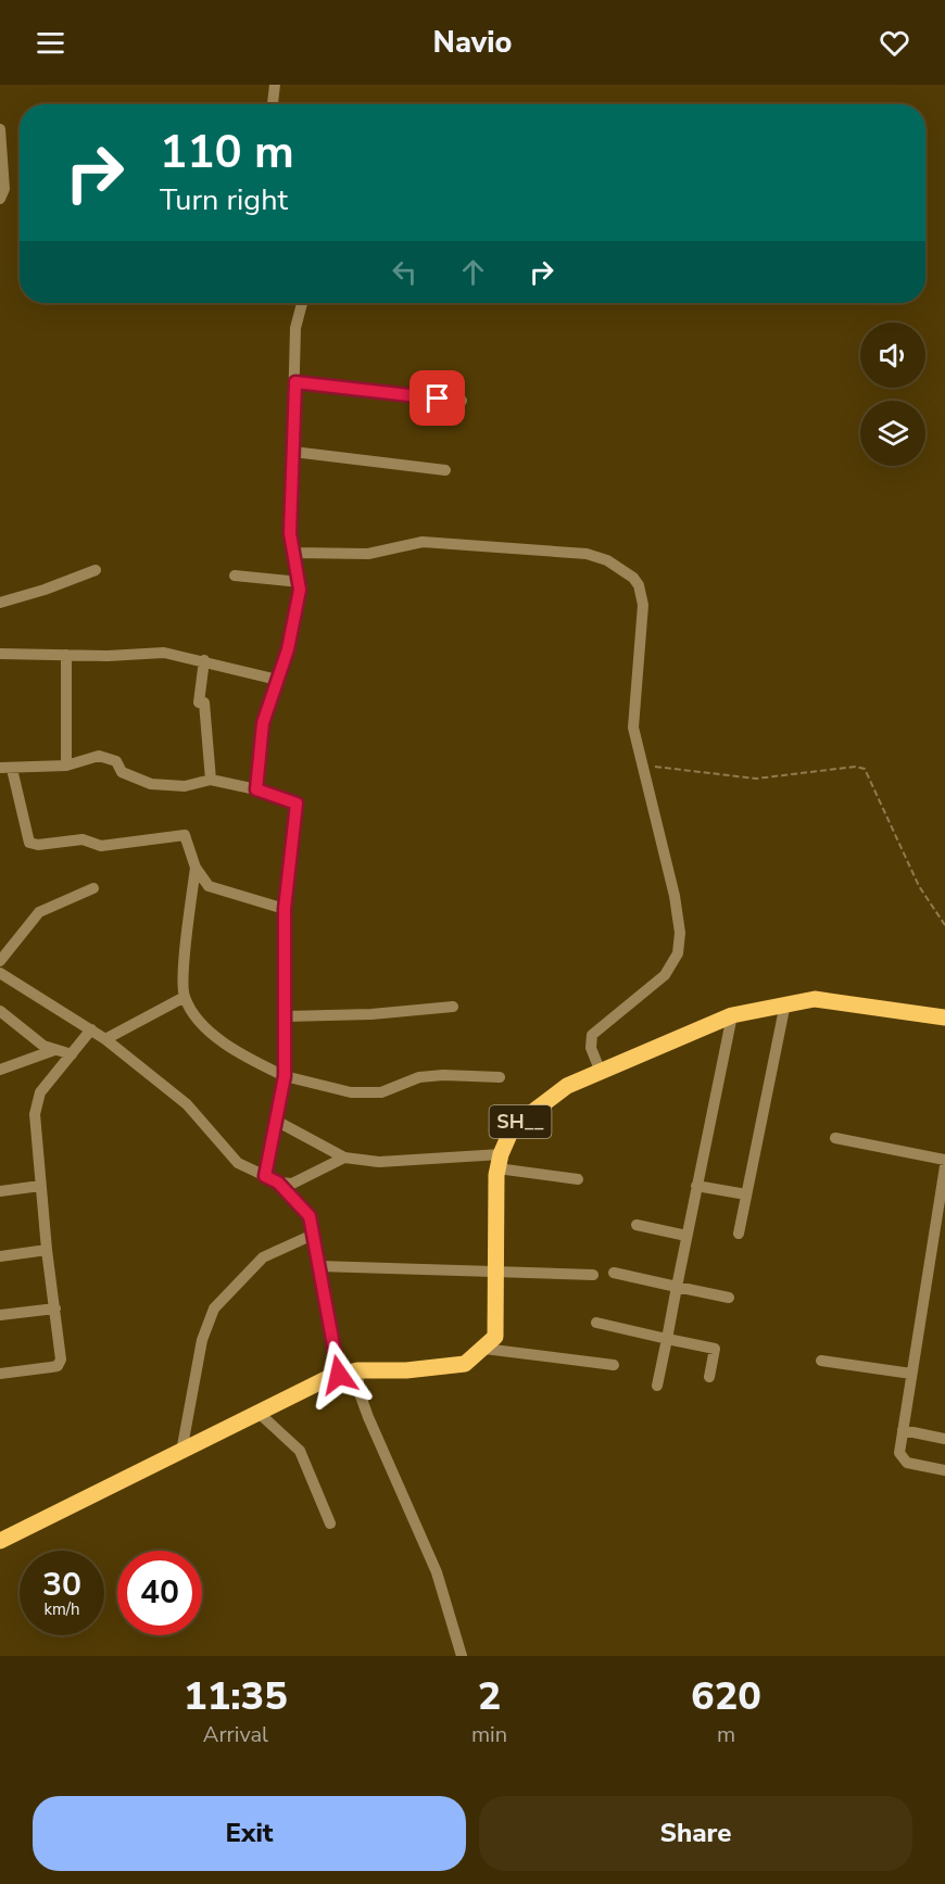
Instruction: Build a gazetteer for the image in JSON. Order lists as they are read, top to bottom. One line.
{"streets":{"main road":["SH__"]},"page":{"header":"Navio","turn":["110 m","Turn right"],"speed":"30 km/h","limit":"40","eta":["11:35","Arrival","2","min","620","m"],"buttons":["Exit","Share"]}}
